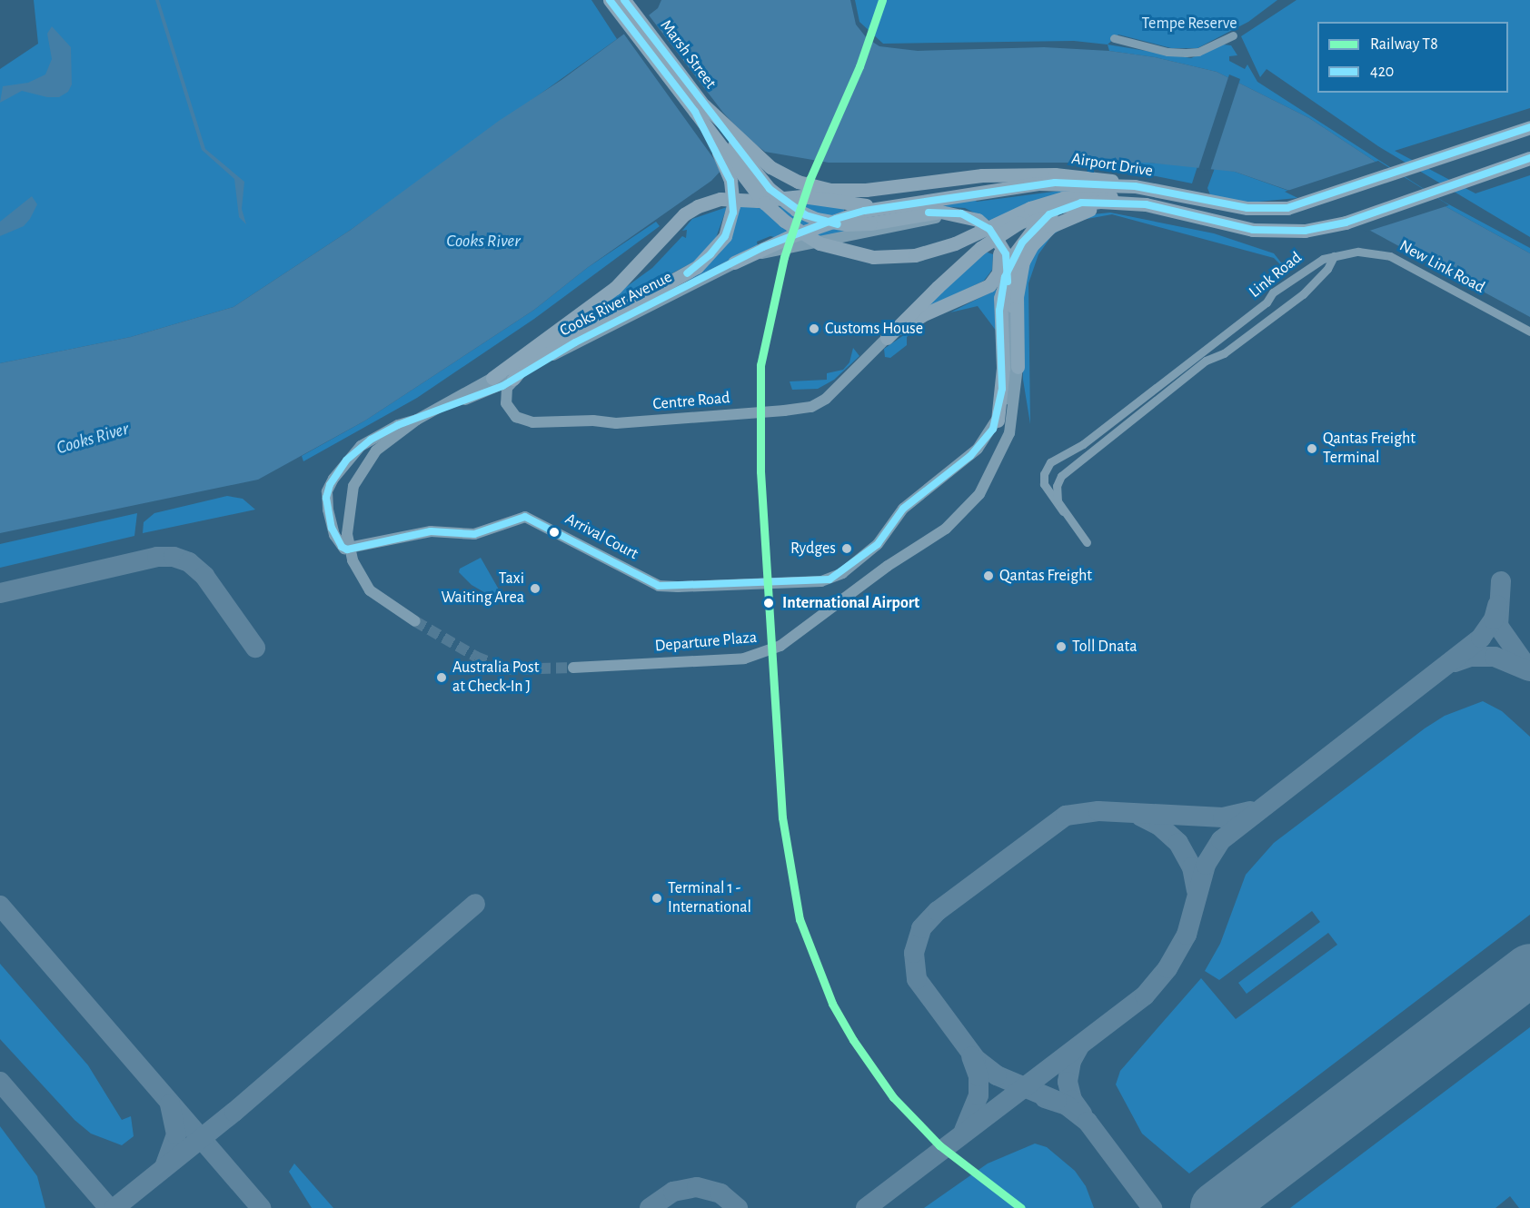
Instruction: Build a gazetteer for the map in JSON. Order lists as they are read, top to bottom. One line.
{"streets":{"main road":["Marsh Street","Airport Drive"],"street":["New Link Road","Link Road","Cooks River Avenue","Centre Road","Arrival Court","Departure Plaza"]},"crossings":[["Marsh Street","Airport Drive"],["New Link Road","Link Road"],["Cooks River Avenue","Centre Road"]],"water":["Cooks River"],"parks":["Tempe Reserve"],"places":["Customs House","Qantas Freight Terminal","Rydges","Qantas Freight","Taxi Waiting Area","International Airport","Toll Dnata","Australia Post at Check-In J","Terminal 1 - International"],"lines":["rail line T8","transit line 420"],"legend":["Railway T8","420"]}
